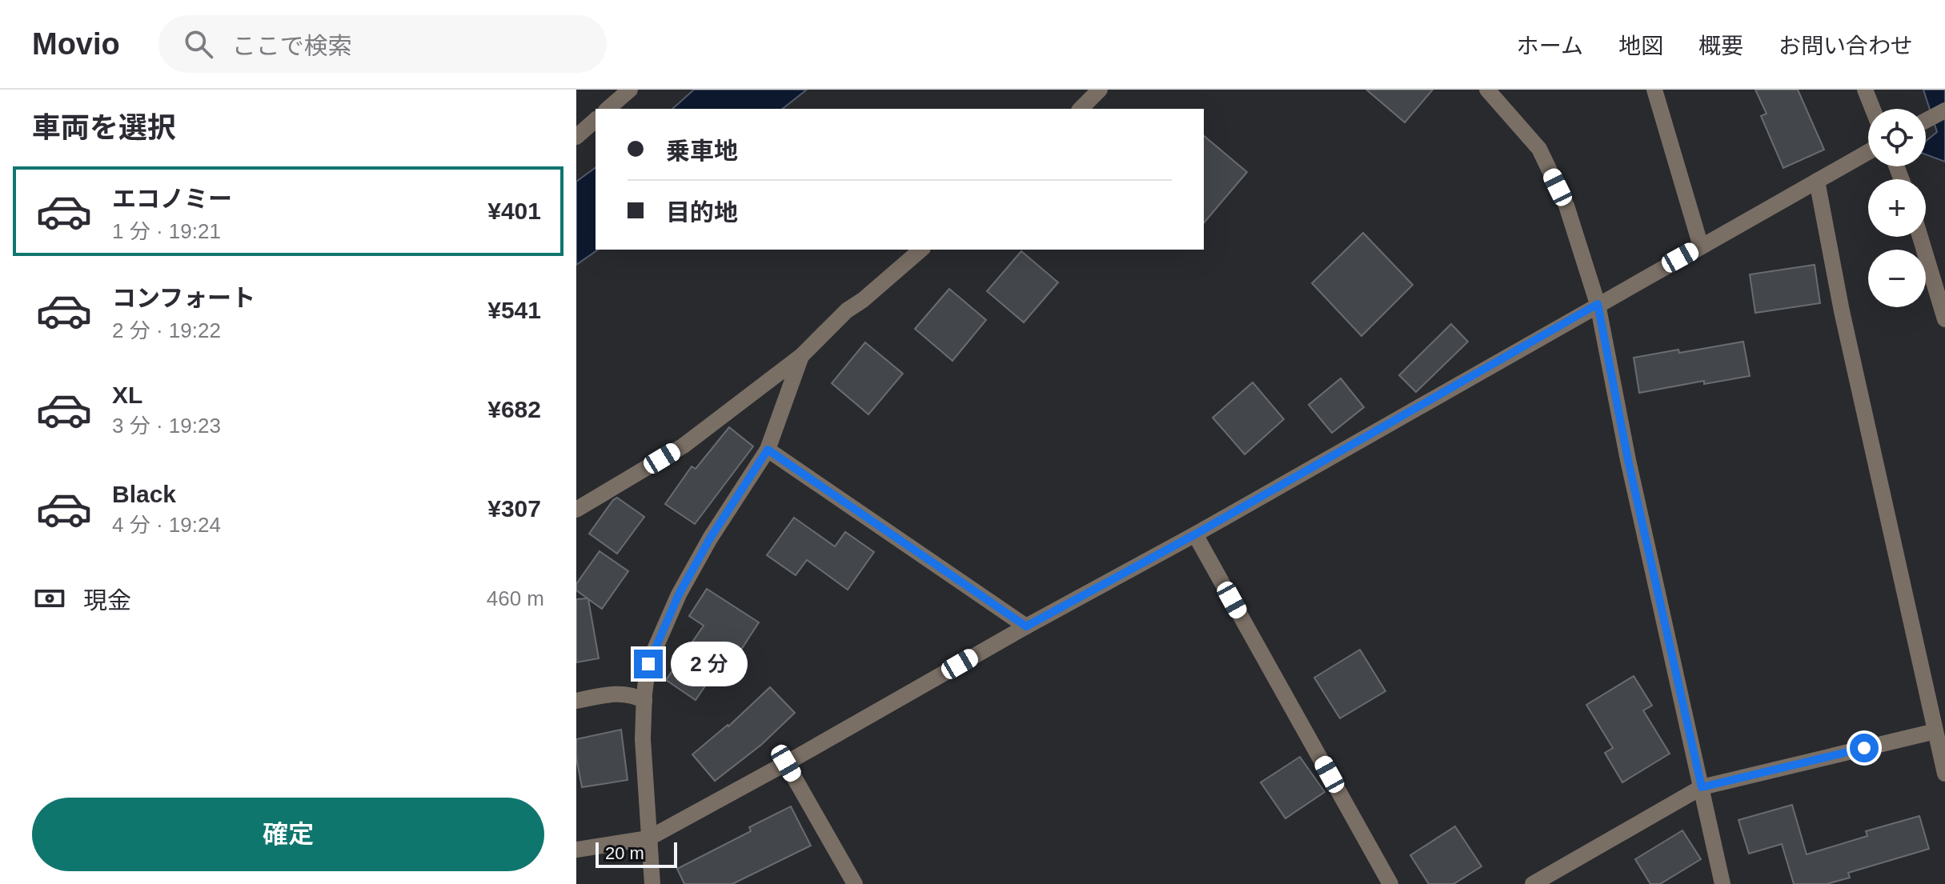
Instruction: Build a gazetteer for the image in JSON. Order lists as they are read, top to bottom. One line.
{"scale_bar":"20 m","page":{"header":"Movio","search":"ここで検索","nav":["ホーム","地図","概要","お問い合わせ"],"heading":"車両を選択","map_buttons":["+","−"],"banner":["乗車地","目的地"],"list":[{"name":"エコノミー","note":"1 分 · 19:21","value":"¥401"},{"name":"コンフォート","note":"2 分 · 19:22","value":"¥541"},{"name":"XL","note":"3 分 · 19:23","value":"¥682"},{"name":"Black","note":"4 分 · 19:24","value":"¥307"}],"pay":["現金","460 m"],"bubble":"2 分","buttons":"確定","scale":"20 m"}}
